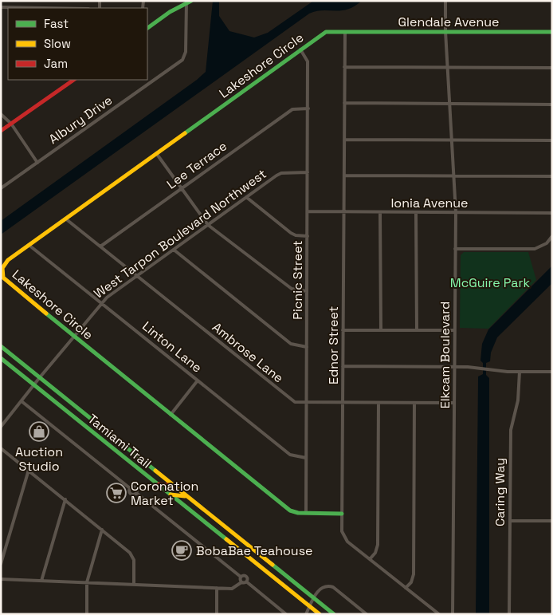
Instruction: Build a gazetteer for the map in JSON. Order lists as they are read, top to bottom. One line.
{"streets":{"street":["Glendale Avenue","Lakeshore Circle","Albury Drive","Lee Terrace","Ionia Avenue","West Tarpon Boulevard Northwest","Picnic Street","Ednor Street","Linton Lane","Ambrose Lane","Elkcam Boulevard","Tamiami Trail","Caring Way"]},"crossings":[["Glendale Avenue","Lakeshore Circle"],["Glendale Avenue","Ednor Street"],["Glendale Avenue","Elkcam Boulevard"],["Lakeshore Circle","West Tarpon Boulevard Northwest"],["Lakeshore Circle","Picnic Street"],["Lakeshore Circle","Ednor Street"],["Lakeshore Circle","Linton Lane"],["Lakeshore Circle","Ambrose Lane"],["Lee Terrace","Picnic Street"],["Lee Terrace","Ambrose Lane"],["Ionia Avenue","Picnic Street"],["Ionia Avenue","Ednor Street"],["Ionia Avenue","Elkcam Boulevard"],["West Tarpon Boulevard Northwest","Picnic Street"],["West Tarpon Boulevard Northwest","Linton Lane"],["West Tarpon Boulevard Northwest","Ambrose Lane"],["West Tarpon Boulevard Northwest","Tamiami Trail"],["Picnic Street","Linton Lane"],["Picnic Street","Ambrose Lane"],["Ednor Street","Ambrose Lane"],["Ambrose Lane","Elkcam Boulevard"]],"parks":["McGuire Park"],"places":{"shop":["Auction Studio"],"supermarket":["Coronation Market"],"cafe":["BobaBae Teahouse"]},"legend":["Fast","Slow","Jam"]}
